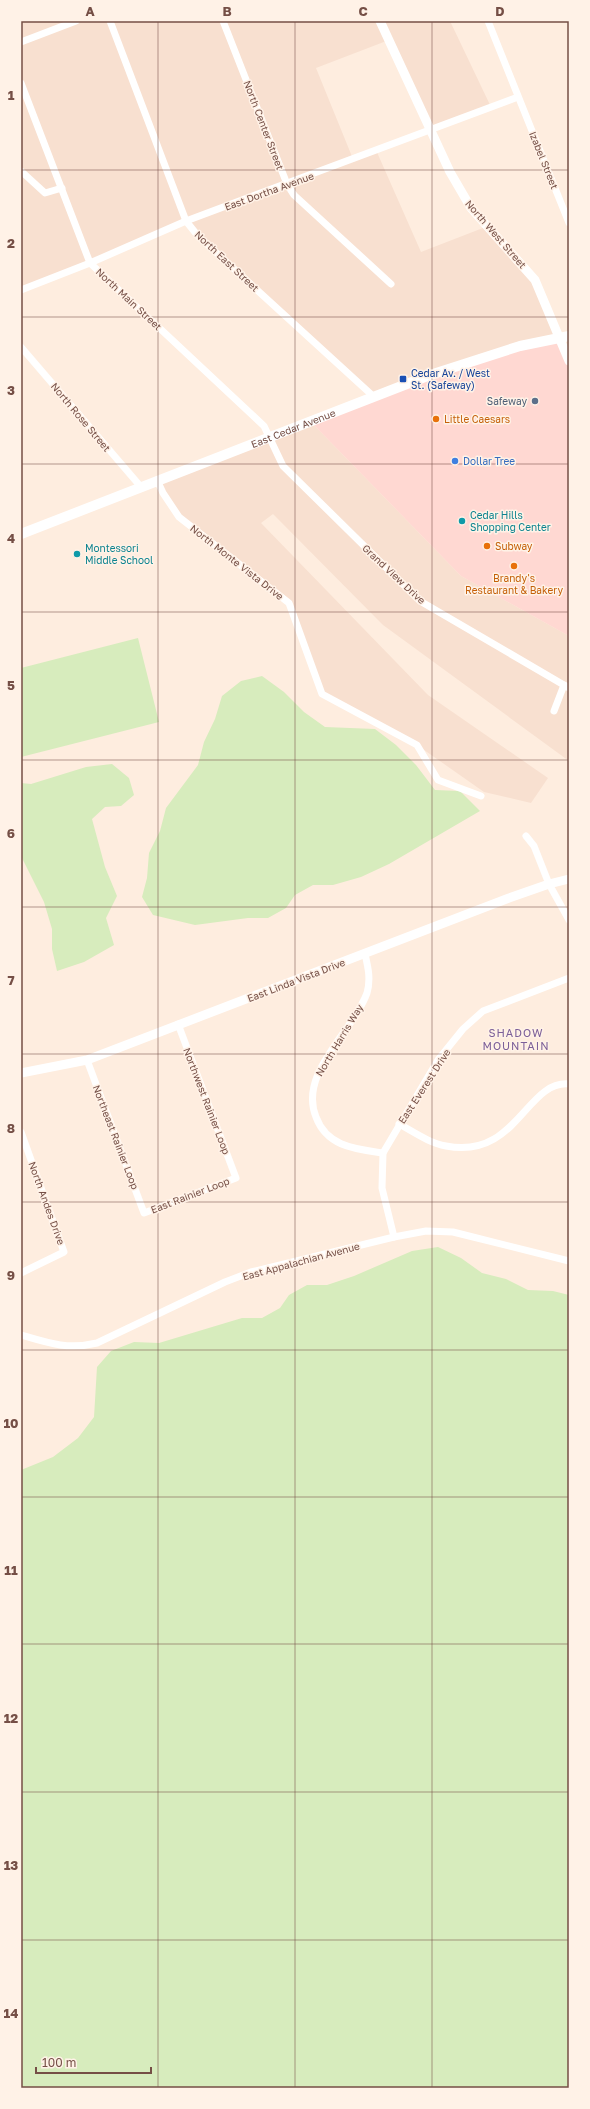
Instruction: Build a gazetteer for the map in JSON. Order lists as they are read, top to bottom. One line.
{"streets":{"main road":["East Cedar Avenue"],"street":["North Center Street","Izabel Street","East Dortha Avenue","North West Street","North East Street","North Main Street","North Rose Street","North Monte Vista Drive","Grand View Drive","East Linda Vista Drive","North Harris Way","East Everest Drive","Northwest Rainier Loop","Northeast Rainier Loop","East Rainier Loop","North Andes Drive","East Appalachian Avenue"]},"crossings":[["North Center Street","East Dortha Avenue"],["Izabel Street","East Dortha Avenue"],["East Dortha Avenue","North West Street"],["East Dortha Avenue","North East Street"],["East Dortha Avenue","North Main Street"],["North West Street","East Cedar Avenue"],["North East Street","East Cedar Avenue"],["North Main Street","East Cedar Avenue"],["North Main Street","Grand View Drive"],["North Rose Street","East Cedar Avenue"],["East Cedar Avenue","North Monte Vista Drive"],["East Cedar Avenue","Grand View Drive"],["East Linda Vista Drive","North Harris Way"],["East Linda Vista Drive","Northwest Rainier Loop"],["East Linda Vista Drive","Northeast Rainier Loop"],["North Harris Way","East Everest Drive"],["East Everest Drive","East Appalachian Avenue"],["Northwest Rainier Loop","East Rainier Loop"],["Northeast Rainier Loop","East Rainier Loop"]],"districts":["SHADOW MOUNTAIN"],"places":{"transit":["Cedar Av. / West St. (Safeway)"],"other":["Safeway","Little Caesars","Dollar Tree","Cedar Hills Shopping Center","Subway","Montessori Middle School","Brandy's Restaurant & Bakery"]},"scale_bar":"100 m","grid":{"columns":["A","B","C","D"],"rows":["1","2","3","4","5","6","7","8","9","10","11","12","13","14"]}}
